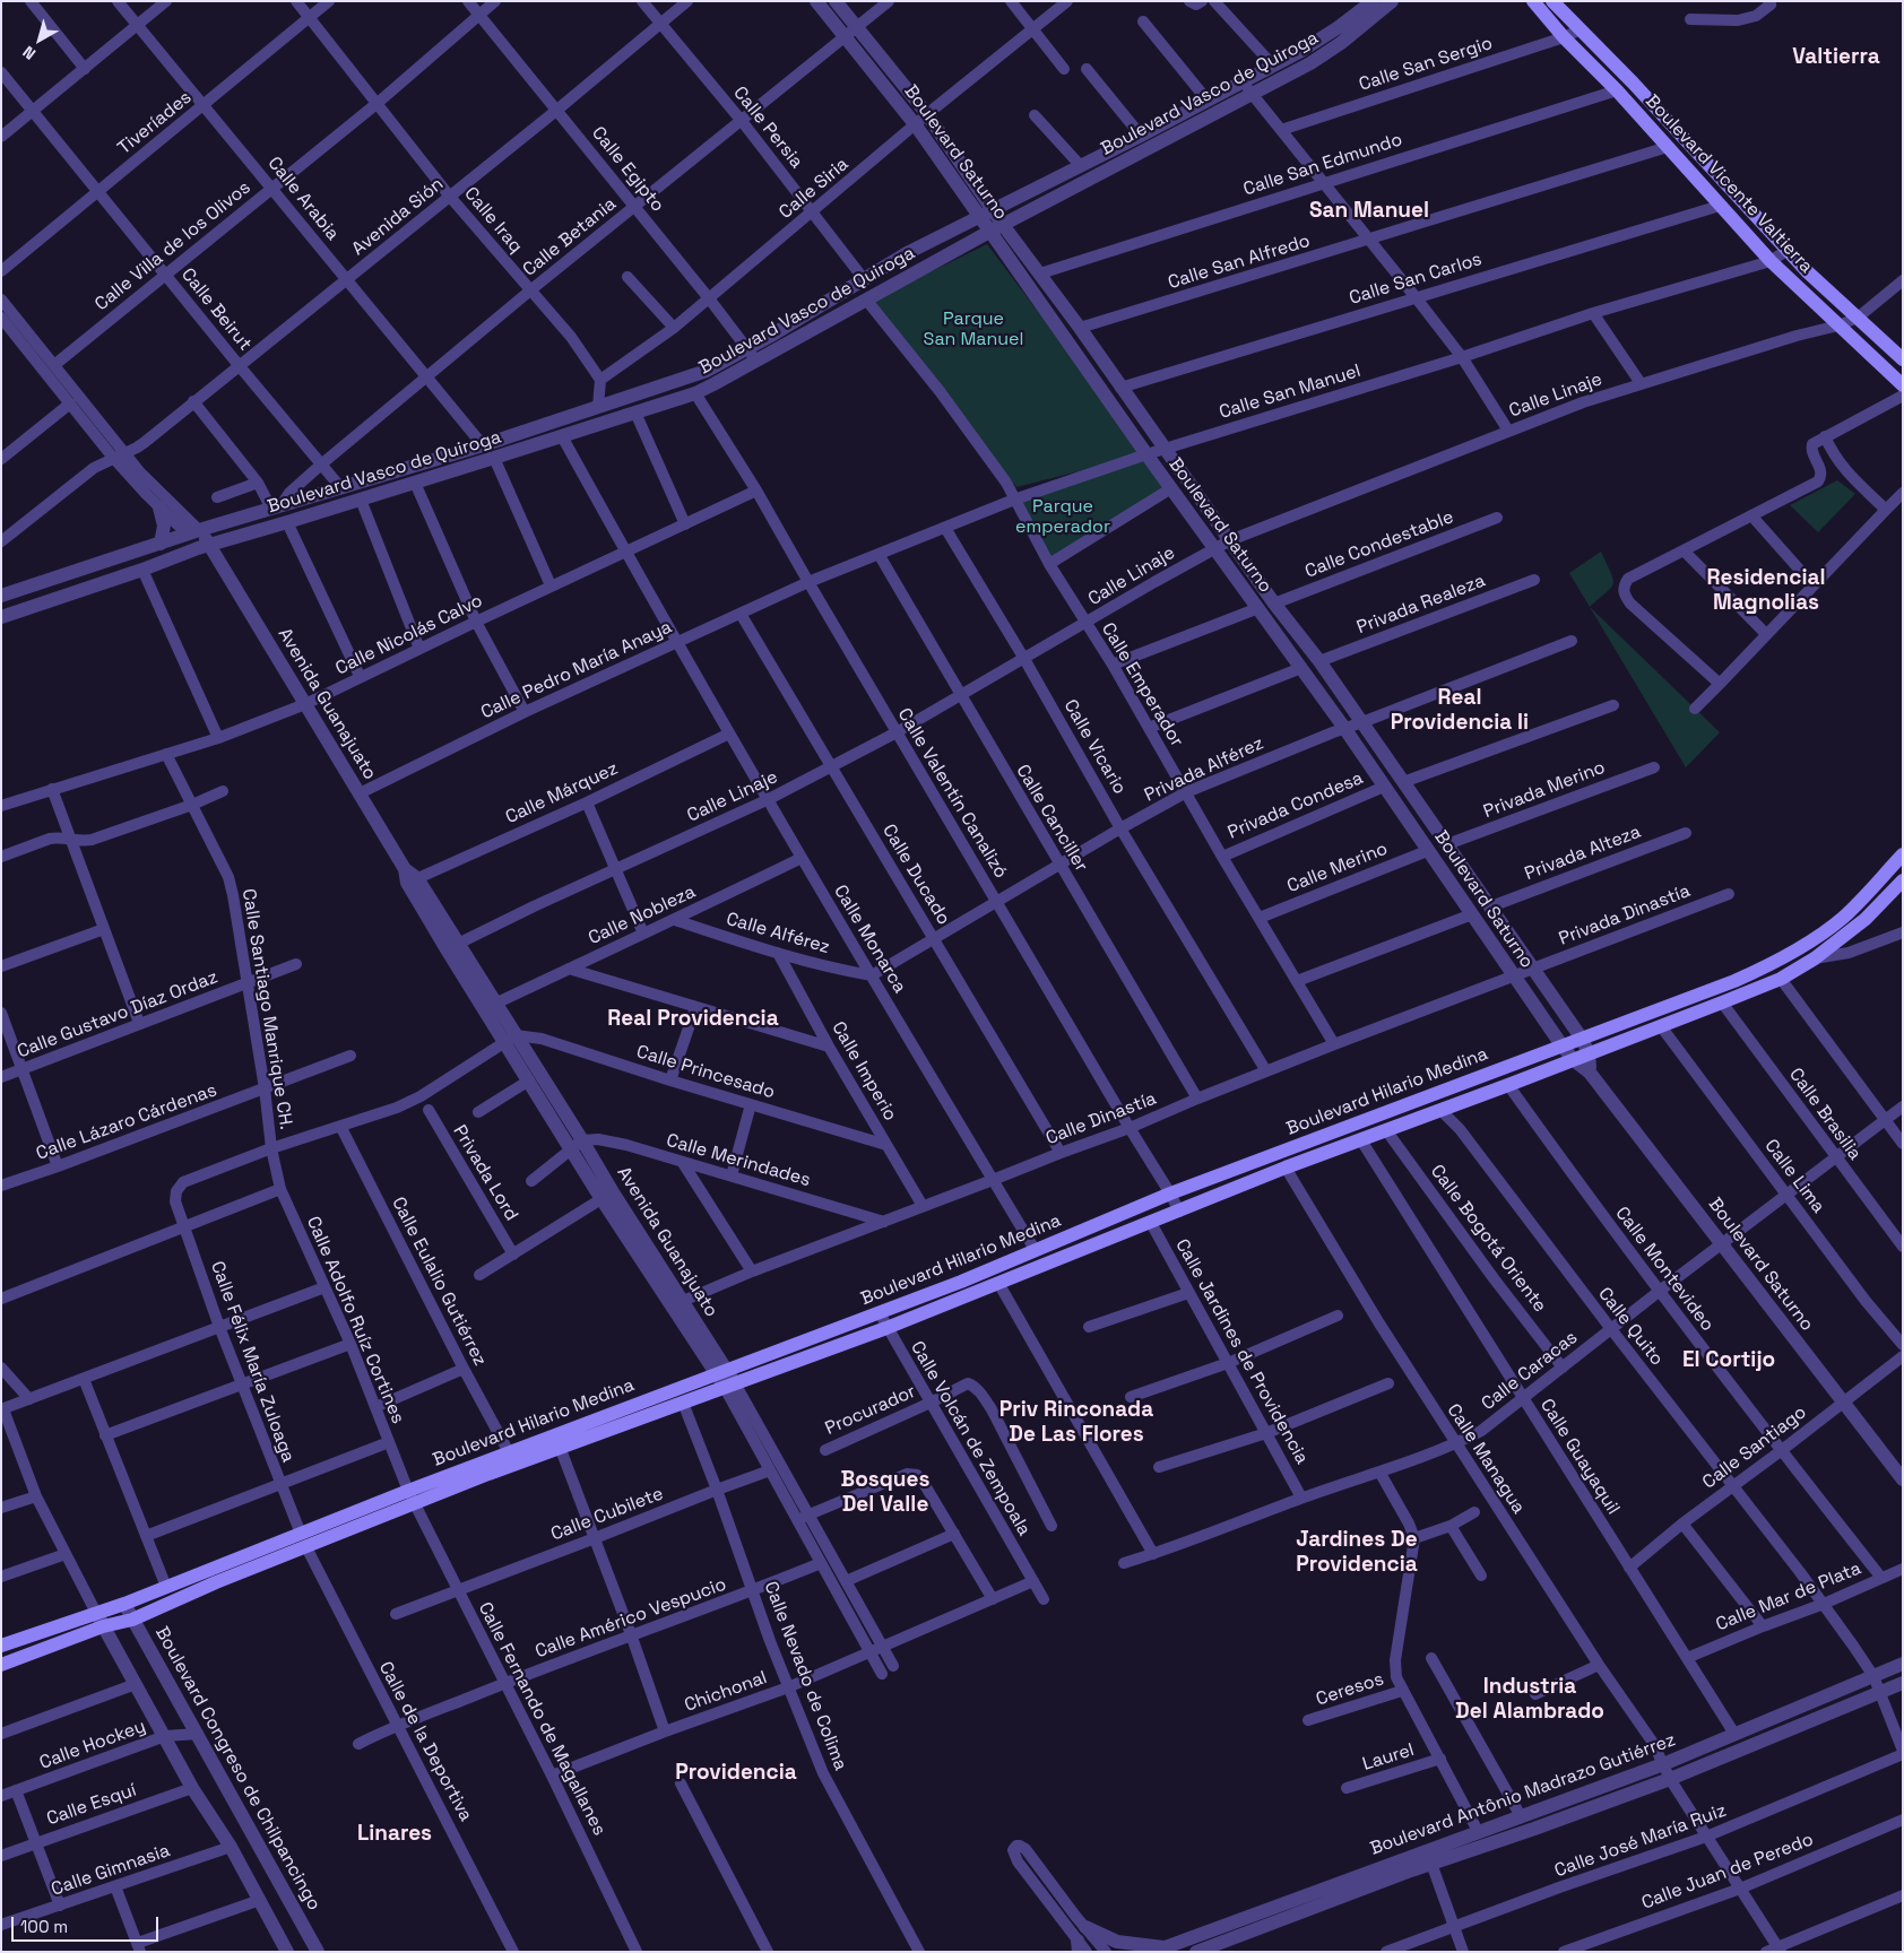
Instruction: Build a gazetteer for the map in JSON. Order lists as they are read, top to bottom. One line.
{"streets":{"main road":["Boulevard Vicente Valtierra","Boulevard Hilario Medina"],"street":["Calle San Sergio","Boulevard Vasco de Quiroga","Tiveríades","Calle Persia","Boulevard Saturno","Calle San Edmundo","Calle Egipto","Calle Siria","Calle Arabia","Avenida Sión","Calle Iraq","Calle Betania","Calle Villa de los Olivos","Calle San Alfredo","Calle San Carlos","Calle Beirut","Calle San Manuel","Calle Linaje","Calle Condestable","Privada Realeza","Calle Nicolás Calvo","Calle Pedro María Anaya","Calle Emperador","Avenida Guanajuato","Calle Vicario","Privada Alférez","Privada Merino","Calle Márquez","Calle Valentín Canalizó","Privada Condesa","Calle Canciller","Privada Alteza","Calle Merino","Calle Ducado","Calle Nobleza","Privada Dinastía","Calle Alférez","Calle Monarca","Calle Santiago Manrique CH.","Calle Gustavo Díaz Ordaz","Calle Imperio","Calle Princesado","Calle Brasilia","Calle Dinastía","Calle Lázaro Cárdenas","Calle Merindades","Privada Lord","Calle Lima","Calle Bogotá Oriente","Calle Montevideo","Calle Eulalio Gutiérrez","Calle Adolfo Ruíz Cortines","Calle Quito","Calle Jardines de Providencia","Calle Félix María Zuloaga","Calle Caracas","Procurador","Calle Volcán de Zempoala","Calle Santiago","Calle Guayaquil","Calle Managua","Calle Cubilete","Calle Mar de Plata","Calle Américo Vespucio","Calle Nevado de Colima","Ceresos","Chichonal","Calle Fernando de Magallanes","Calle de la Deportiva","Calle Hockey","Laurel","Boulevard Congreso de Chilpancingo","Boulevard Antônio Madrazo Gutiérrez","Calle Esquí","Calle José María Ruiz","Calle Gimnasia","Calle Juan de Peredo"]},"crossings":[["Calle San Sergio","Boulevard Vicente Valtierra"],["Boulevard Vasco de Quiroga","Calle Persia"],["Boulevard Vasco de Quiroga","Boulevard Saturno"],["Boulevard Vasco de Quiroga","Calle Egipto"],["Boulevard Vasco de Quiroga","Calle Arabia"],["Boulevard Vasco de Quiroga","Calle Betania"],["Boulevard Vasco de Quiroga","Calle Beirut"],["Boulevard Vasco de Quiroga","Calle Emperador"],["Boulevard Vasco de Quiroga","Avenida Guanajuato"],["Boulevard Vasco de Quiroga","Calle Valentín Canalizó"],["Boulevard Vasco de Quiroga","Calle Monarca"],["Tiveríades","Calle Arabia"],["Tiveríades","Calle Iraq"],["Tiveríades","Calle Beirut"],["Calle Persia","Calle Siria"],["Calle Persia","Avenida Sión"],["Calle Persia","Calle Betania"],["Boulevard Saturno","Calle San Edmundo"],["Boulevard Saturno","Calle Siria"],["Boulevard Saturno","Calle Betania"],["Boulevard Saturno","Calle San Alfredo"],["Boulevard Saturno","Calle San Carlos"],["Boulevard Saturno","Calle San Manuel"],["Boulevard Saturno","Calle Linaje"],["Boulevard Saturno","Calle Condestable"],["Boulevard Saturno","Privada Realeza"],["Boulevard Saturno","Privada Alférez"],["Boulevard Saturno","Privada Merino"],["Boulevard Saturno","Privada Condesa"],["Boulevard Saturno","Privada Alteza"],["Boulevard Saturno","Calle Merino"],["Boulevard Saturno","Privada Dinastía"],["Boulevard Saturno","Boulevard Hilario Medina"],["Boulevard Saturno","Calle Dinastía"],["Boulevard Saturno","Calle Caracas"],["Boulevard Saturno","Calle Santiago"],["Calle San Edmundo","Boulevard Vicente Valtierra"],["Calle Egipto","Calle Siria"],["Calle Egipto","Avenida Sión"],["Calle Egipto","Calle Betania"],["Calle Egipto","Calle Villa de los Olivos"],["Boulevard Vicente Valtierra","Calle San Alfredo"],["Boulevard Vicente Valtierra","Calle San Carlos"],["Boulevard Vicente Valtierra","Calle San Manuel"],["Boulevard Vicente Valtierra","Calle Linaje"],["Calle Siria","Calle Iraq"],["Calle Arabia","Avenida Sión"],["Calle Arabia","Calle Betania"],["Calle Arabia","Calle Villa de los Olivos"],["Avenida Sión","Calle Iraq"],["Avenida Sión","Calle Beirut"],["Avenida Sión","Avenida Guanajuato"],["Calle Iraq","Calle Betania"],["Calle Iraq","Calle Villa de los Olivos"],["Calle Betania","Calle Beirut"],["Calle Villa de los Olivos","Calle Beirut"],["Calle Villa de los Olivos","Avenida Guanajuato"],["Calle San Manuel","Calle Pedro María Anaya"],["Calle San Manuel","Calle Emperador"],["Calle San Manuel","Calle Vicario"],["Calle San Manuel","Calle Valentín Canalizó"],["Calle San Manuel","Calle Canciller"],["Calle Linaje","Calle Emperador"],["Calle Linaje","Avenida Guanajuato"],["Calle Linaje","Calle Vicario"],["Calle Linaje","Calle Valentín Canalizó"],["Calle Linaje","Calle Canciller"],["Calle Linaje","Calle Ducado"],["Calle Linaje","Calle Monarca"],["Calle Nicolás Calvo","Avenida Guanajuato"],["Calle Nicolás Calvo","Calle Valentín Canalizó"],["Calle Nicolás Calvo","Calle Monarca"],["Calle Nicolás Calvo","Calle Santiago Manrique CH."],["Calle Pedro María Anaya","Avenida Guanajuato"],["Calle Pedro María Anaya","Calle Valentín Canalizó"],["Calle Pedro María Anaya","Calle Ducado"],["Calle Pedro María Anaya","Calle Monarca"],["Calle Emperador","Privada Alférez"],["Calle Emperador","Privada Condesa"],["Calle Emperador","Calle Merino"],["Calle Emperador","Calle Dinastía"],["Avenida Guanajuato","Calle Márquez"],["Avenida Guanajuato","Calle Nobleza"],["Avenida Guanajuato","Calle Princesado"],["Avenida Guanajuato","Boulevard Hilario Medina"],["Avenida Guanajuato","Calle Dinastía"],["Avenida Guanajuato","Calle Merindades"],["Avenida Guanajuato","Calle Cubilete"],["Avenida Guanajuato","Calle Américo Vespucio"],["Avenida Guanajuato","Chichonal"],["Calle Vicario","Privada Alférez"],["Calle Vicario","Calle Dinastía"],["Privada Alférez","Calle Valentín Canalizó"],["Privada Alférez","Calle Canciller"],["Privada Alférez","Calle Ducado"],["Privada Alférez","Calle Alférez"],["Privada Alférez","Calle Monarca"],["Calle Márquez","Calle Monarca"],["Calle Valentín Canalizó","Boulevard Hilario Medina"],["Calle Valentín Canalizó","Calle Dinastía"],["Calle Canciller","Calle Dinastía"],["Calle Ducado","Calle Dinastía"],["Calle Nobleza","Calle Alférez"],["Calle Nobleza","Calle Monarca"],["Privada Dinastía","Calle Dinastía"],["Calle Alférez","Calle Monarca"],["Calle Alférez","Calle Imperio"],["Calle Monarca","Boulevard Hilario Medina"],["Calle Monarca","Calle Dinastía"],["Calle Santiago Manrique CH.","Calle Gustavo Díaz Ordaz"],["Calle Santiago Manrique CH.","Calle Lázaro Cárdenas"],["Calle Santiago Manrique CH.","Calle Adolfo Ruíz Cortines"],["Calle Santiago Manrique CH.","Calle Félix María Zuloaga"],["Calle Imperio","Calle Princesado"],["Calle Imperio","Calle Dinastía"],["Boulevard Hilario Medina","Calle Brasilia"],["Boulevard Hilario Medina","Calle Lima"],["Boulevard Hilario Medina","Calle Bogotá Oriente"],["Boulevard Hilario Medina","Calle Montevideo"],["Boulevard Hilario Medina","Calle Eulalio Gutiérrez"],["Boulevard Hilario Medina","Calle Adolfo Ruíz Cortines"],["Boulevard Hilario Medina","Calle Quito"],["Boulevard Hilario Medina","Calle Jardines de Providencia"],["Boulevard Hilario Medina","Calle Félix María Zuloaga"],["Boulevard Hilario Medina","Calle Volcán de Zempoala"],["Boulevard Hilario Medina","Calle Guayaquil"],["Boulevard Hilario Medina","Calle Managua"],["Boulevard Hilario Medina","Calle Nevado de Colima"],["Boulevard Hilario Medina","Calle Fernando de Magallanes"],["Boulevard Hilario Medina","Calle de la Deportiva"],["Boulevard Hilario Medina","Boulevard Congreso de Chilpancingo"],["Calle Brasilia","Calle Caracas"],["Calle Dinastía","Calle Merindades"],["Calle Lima","Calle Caracas"],["Calle Bogotá Oriente","Calle Caracas"],["Calle Montevideo","Calle Caracas"],["Calle Montevideo","Calle Santiago"],["Calle Montevideo","Calle Mar de Plata"],["Calle Adolfo Ruíz Cortines","Calle Félix María Zuloaga"],["Calle Adolfo Ruíz Cortines","Calle Fernando de Magallanes"],["Calle Quito","Calle Caracas"],["Calle Quito","Calle Santiago"],["Calle Quito","Calle Mar de Plata"],["Calle Quito","Boulevard Antônio Madrazo Gutiérrez"],["Calle Quito","Calle José María Ruiz"],["Calle Jardines de Providencia","Calle Caracas"],["Calle Caracas","Calle Guayaquil"],["Calle Caracas","Calle Managua"],["Procurador","Calle Volcán de Zempoala"],["Calle Volcán de Zempoala","Chichonal"],["Calle Santiago","Calle Guayaquil"],["Calle Guayaquil","Calle Mar de Plata"],["Calle Guayaquil","Boulevard Antônio Madrazo Gutiérrez"],["Calle Managua","Boulevard Antônio Madrazo Gutiérrez"],["Calle Managua","Calle José María Ruiz"],["Calle Managua","Calle Juan de Peredo"],["Calle Cubilete","Calle Nevado de Colima"],["Calle Cubilete","Calle Fernando de Magallanes"],["Calle Américo Vespucio","Calle Nevado de Colima"],["Calle Américo Vespucio","Calle Fernando de Magallanes"],["Calle Américo Vespucio","Calle de la Deportiva"],["Calle Nevado de Colima","Chichonal"],["Chichonal","Calle Fernando de Magallanes"],["Calle Hockey","Boulevard Congreso de Chilpancingo"]],"districts":["Valtierra","San Manuel","Residencial Magnolias","Real Providencia Ii","Real Providencia","El Cortijo","Priv Rinconada De Las Flores","Bosques Del Valle","Jardines De Providencia","Industria Del Alambrado","Providencia","Linares"],"parks":["Parque San Manuel","Parque emperador"],"scale_bar":"100 m","north":"bottom left"}
